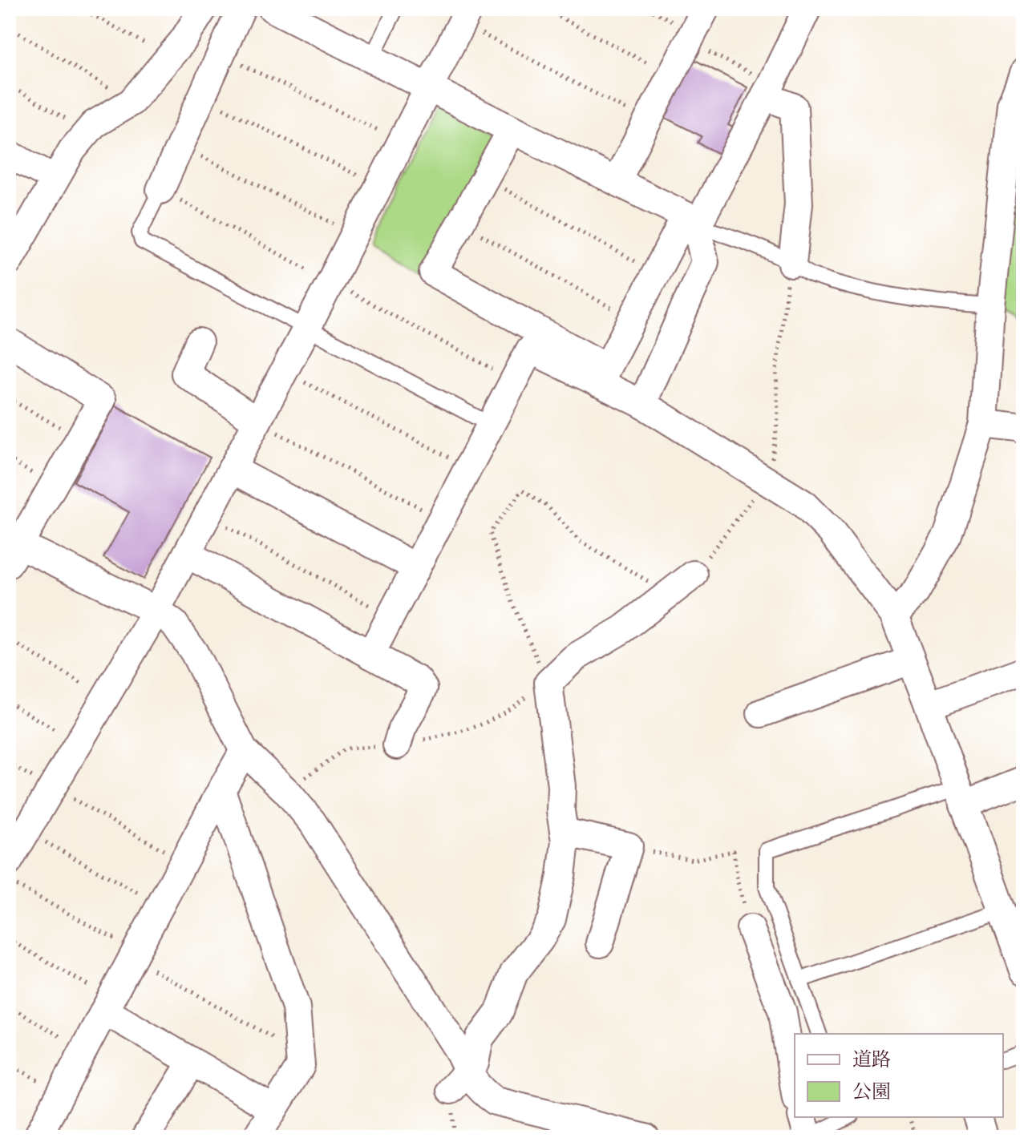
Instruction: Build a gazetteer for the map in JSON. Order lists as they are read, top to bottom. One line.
{"legend":["道路","公園"]}
